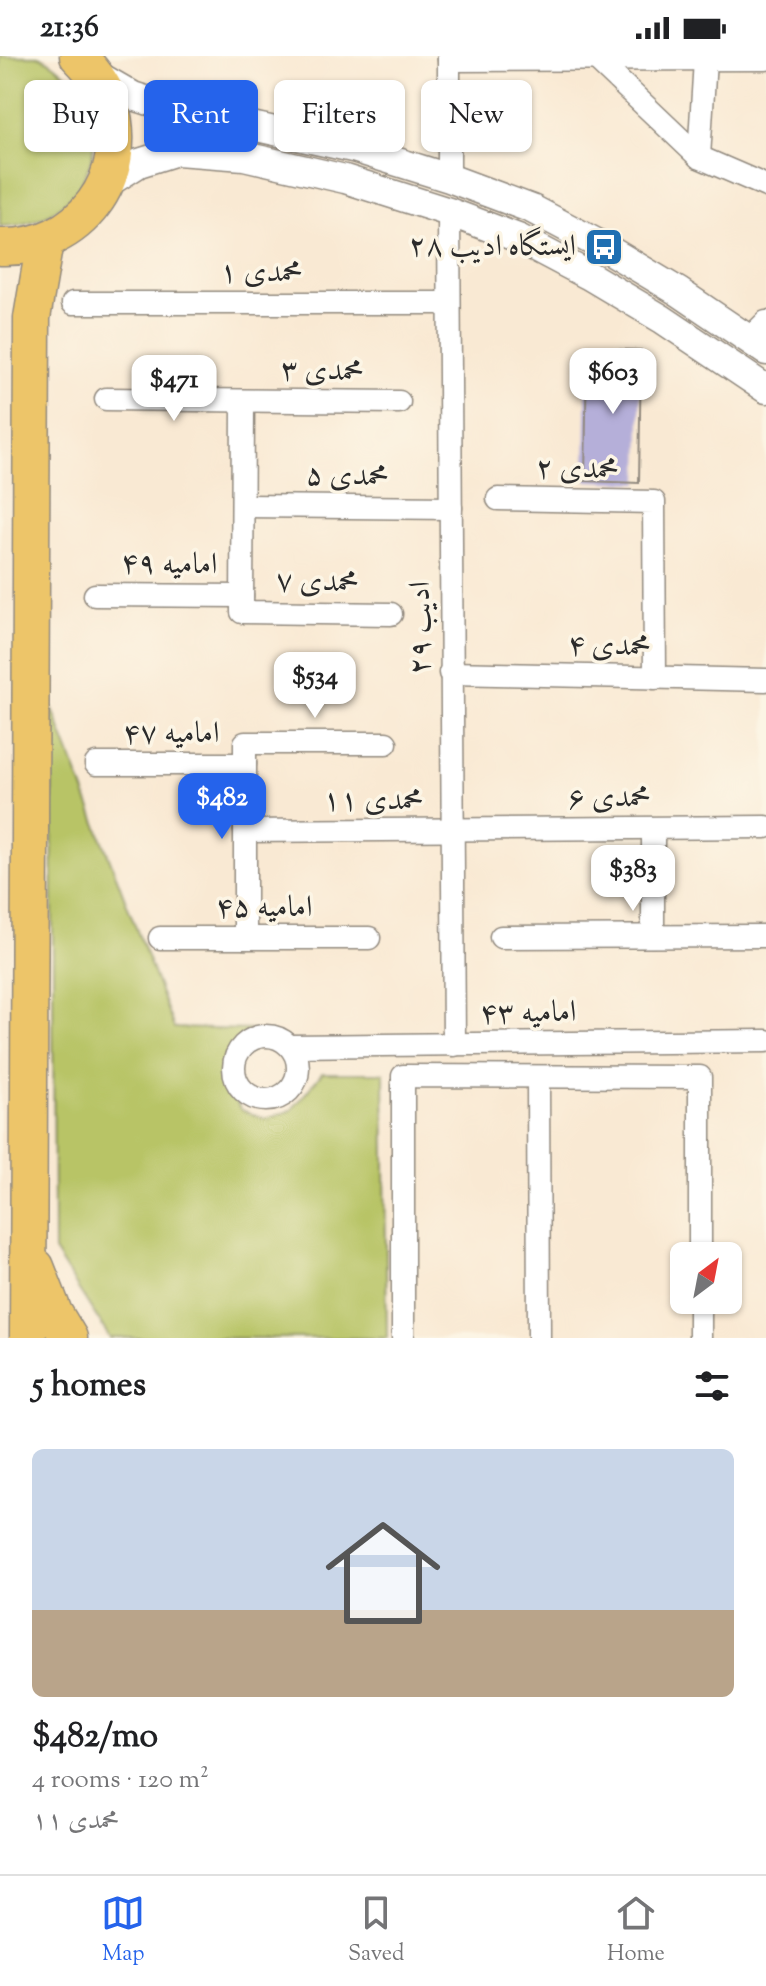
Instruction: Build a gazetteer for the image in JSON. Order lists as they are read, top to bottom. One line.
{"streets":{"street":["محمدی ۱","محمدی ۳","محمدی ۲","محمدی ۵","امامیه ۴۹","محمدی ۷","ادیب ۲۹","محمدی ۴","امامیه ۴۷","محمدی ۶","محمدی ۱۱","امامیه ۴۵","امامیه ۴۳"]},"crossings":[["محمدی ۱","ادیب ۲۹"],["محمدی ۲","محمدی ۴"],["محمدی ۵","ادیب ۲۹"],["امامیه ۴۹","محمدی ۷"],["ادیب ۲۹","محمدی ۴"],["ادیب ۲۹","محمدی ۶"],["ادیب ۲۹","محمدی ۱۱"],["ادیب ۲۹","امامیه ۴۳"],["محمدی ۶","محمدی ۱۱"]],"places":{"bus stop":["ایستگاه ادیب ۲۸"]},"north":"top right","page":{"status":"21:36","chip":["Buy","Rent","Filters","New"],"price":["$603","$471","$534","$482","$383"],"heading":"5 homes","list":[{"name":"$482/mo","note":"4 rooms · 120 m² · محمدی ۱۱"}],"tabs":["Map","Saved","Home"]}}
